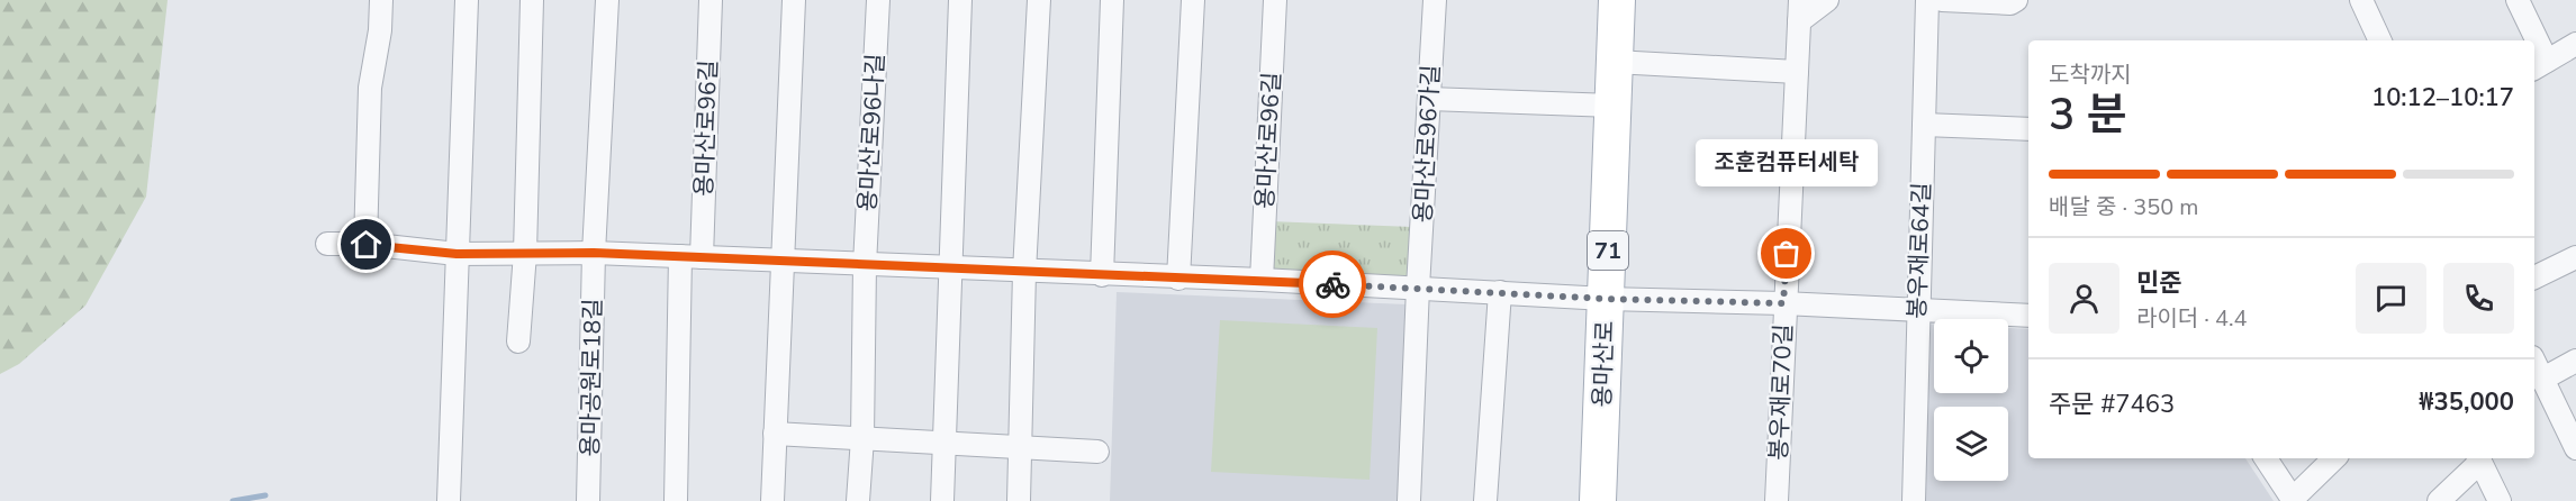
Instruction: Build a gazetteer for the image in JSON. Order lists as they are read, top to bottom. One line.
{"streets":{"main road":["71","용마산로"],"street":["용마산로96길","용마산로96나길","용마산로96가길","봉우재로64길","용마공원로18길","봉우재로70길"]},"places":["조훈컴퓨터세탁"],"page":{"heading":["3 분","도착까지","10:12–10:17"],"panel":["민준","라이더 · 4.4","주문 #7463","₩35,000"],"bubble":"조훈컴퓨터세탁","bar":"배달 중 · 350 m"}}
